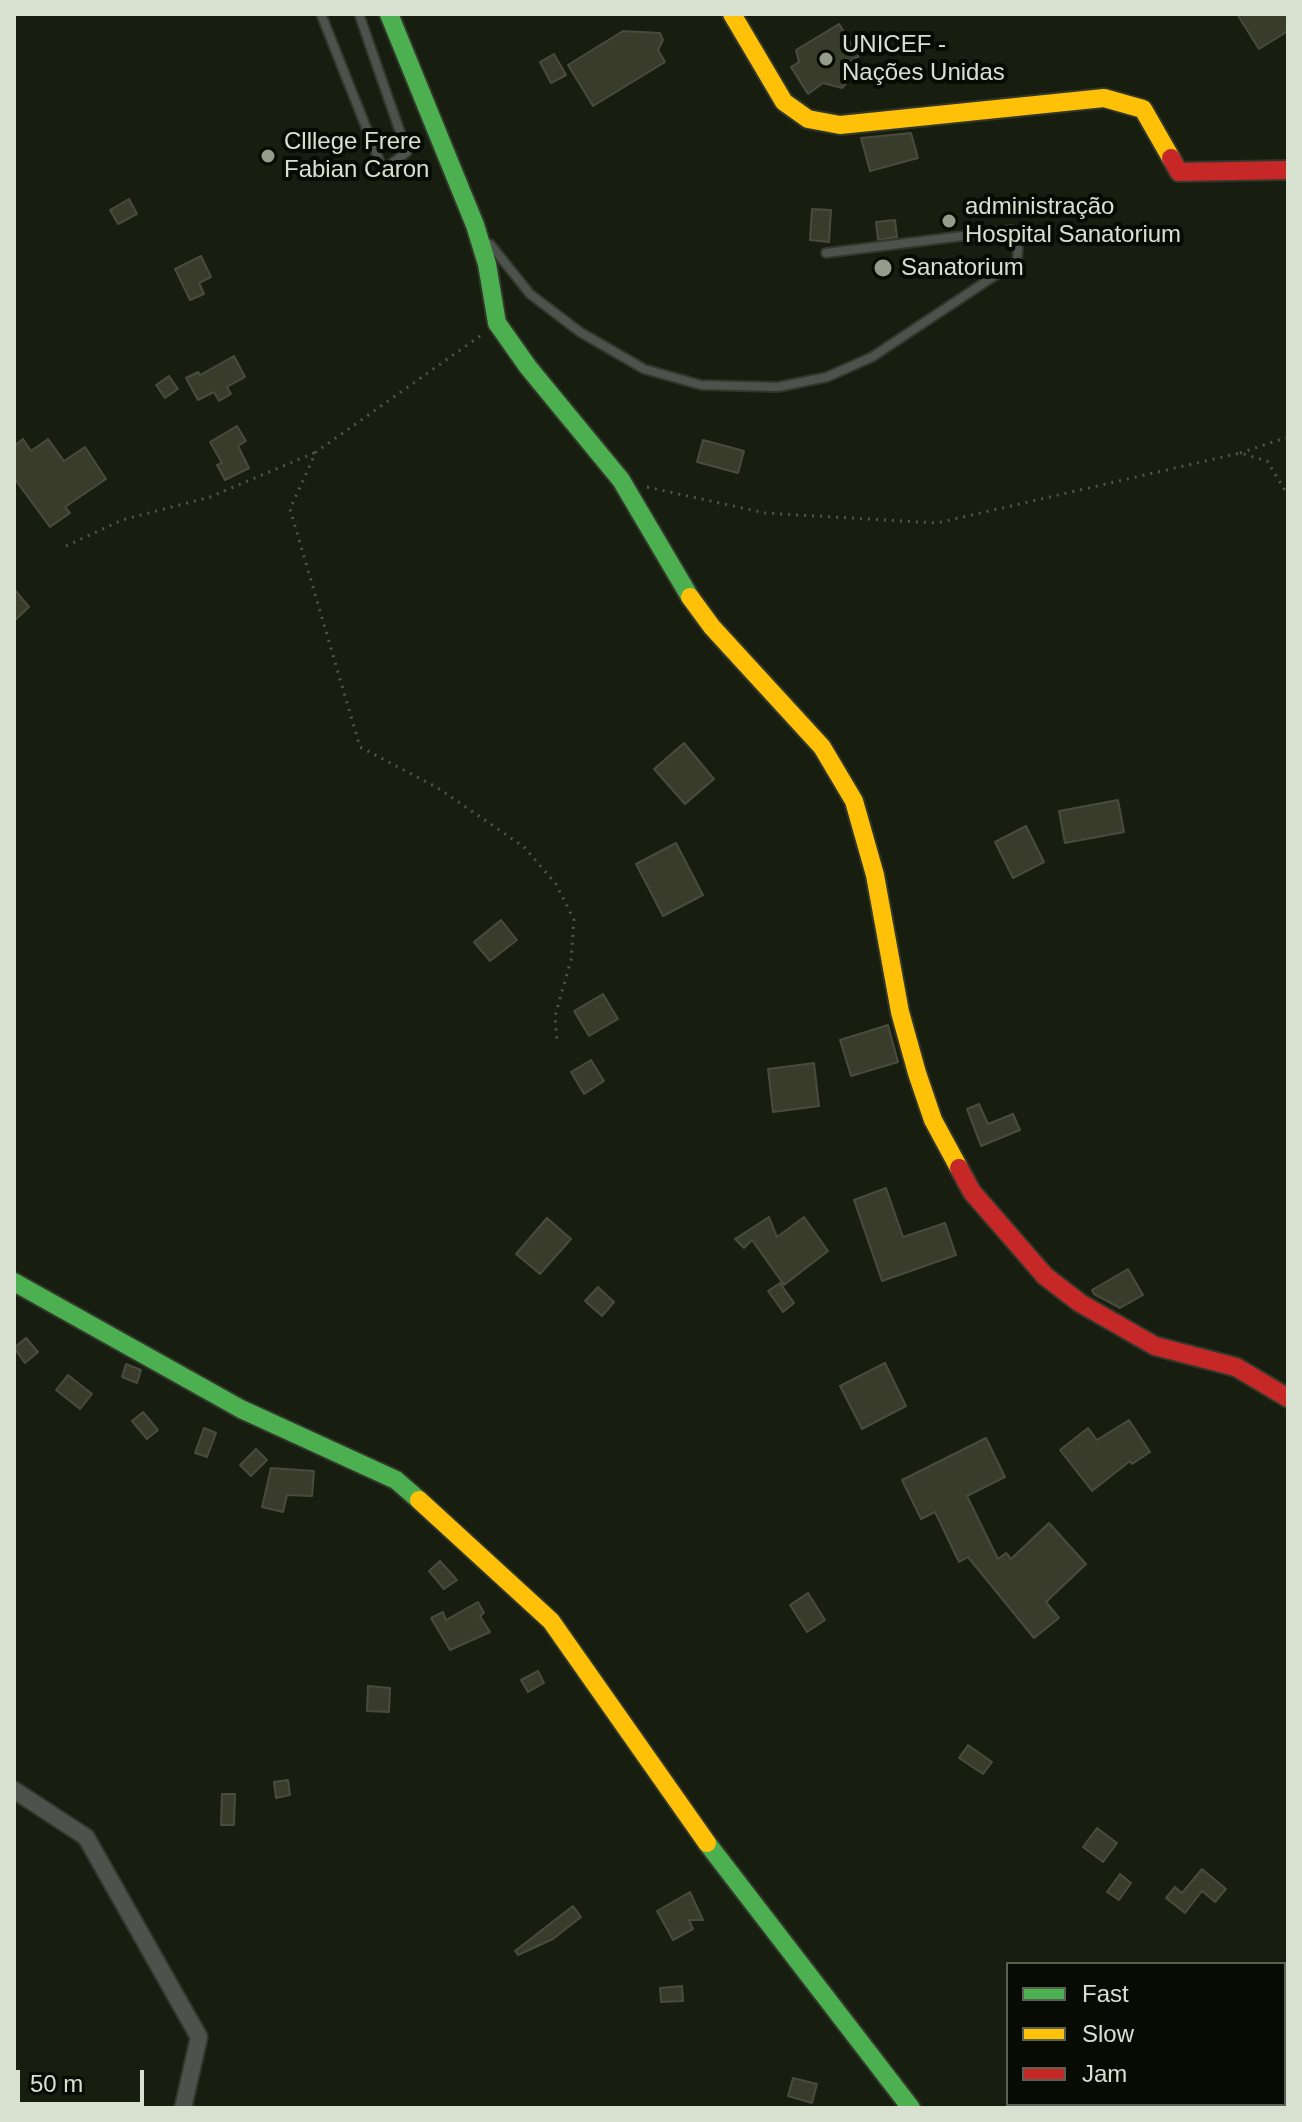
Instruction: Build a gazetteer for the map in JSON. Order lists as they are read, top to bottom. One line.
{"places":["UNICEF - Nações Unidas","Clllege Frere Fabian Caron","administração Hospital Sanatorium","Sanatorium"],"legend":["Fast","Slow","Jam"],"scale_bar":"50 m"}
